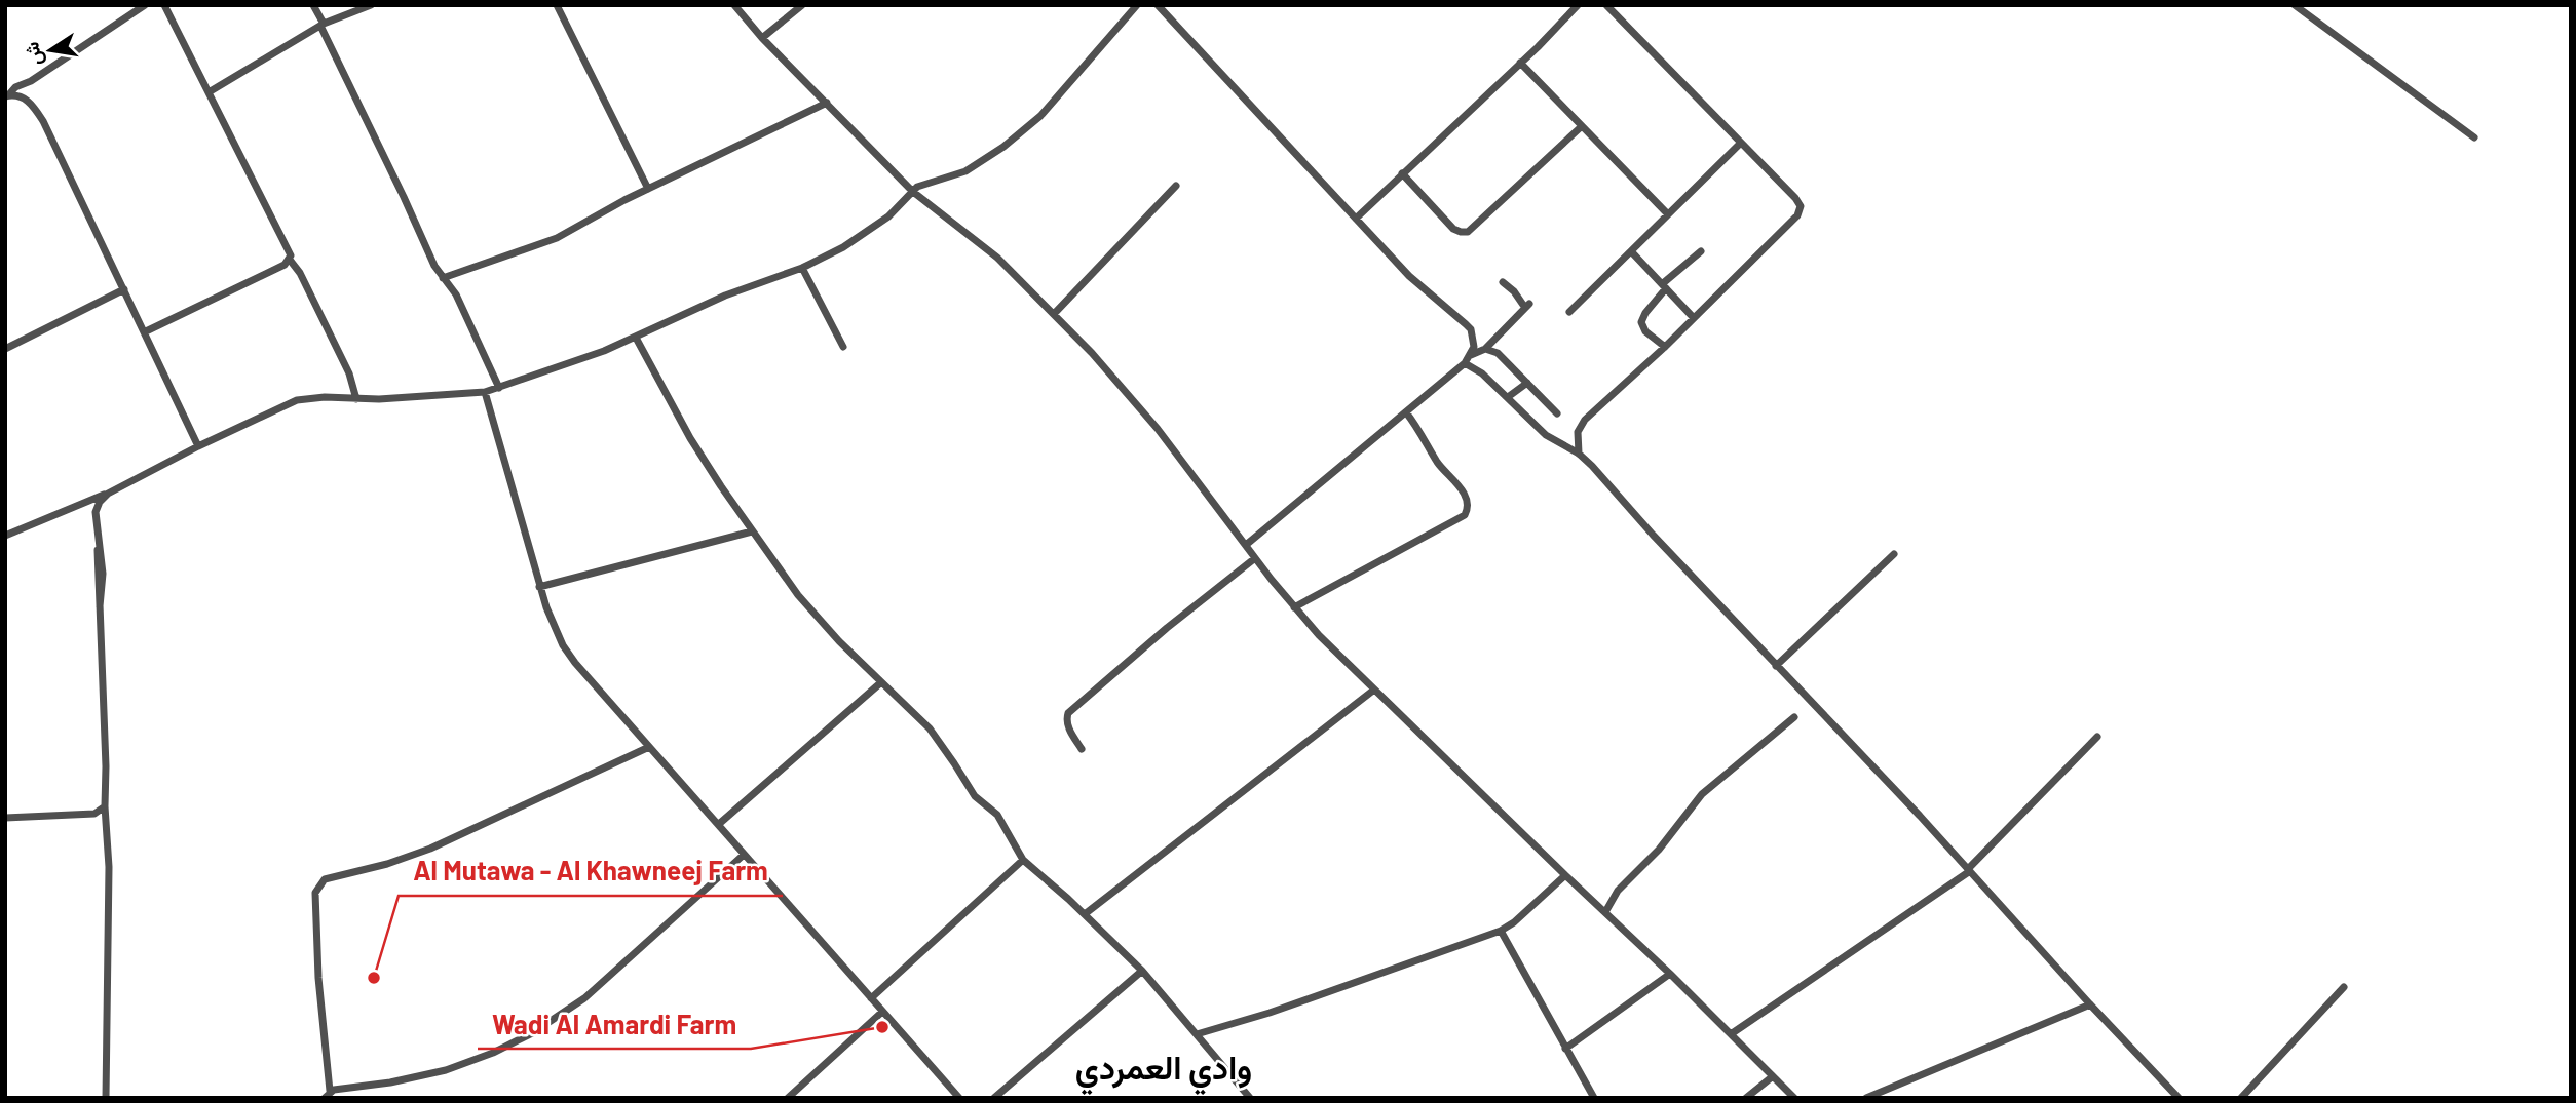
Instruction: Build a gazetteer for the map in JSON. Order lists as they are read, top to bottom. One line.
{"districts":["وادي العمردي"],"places":["Al Mutawa - Al Khawneej Farm","Wadi Al Amardi Farm"],"north":"left"}
